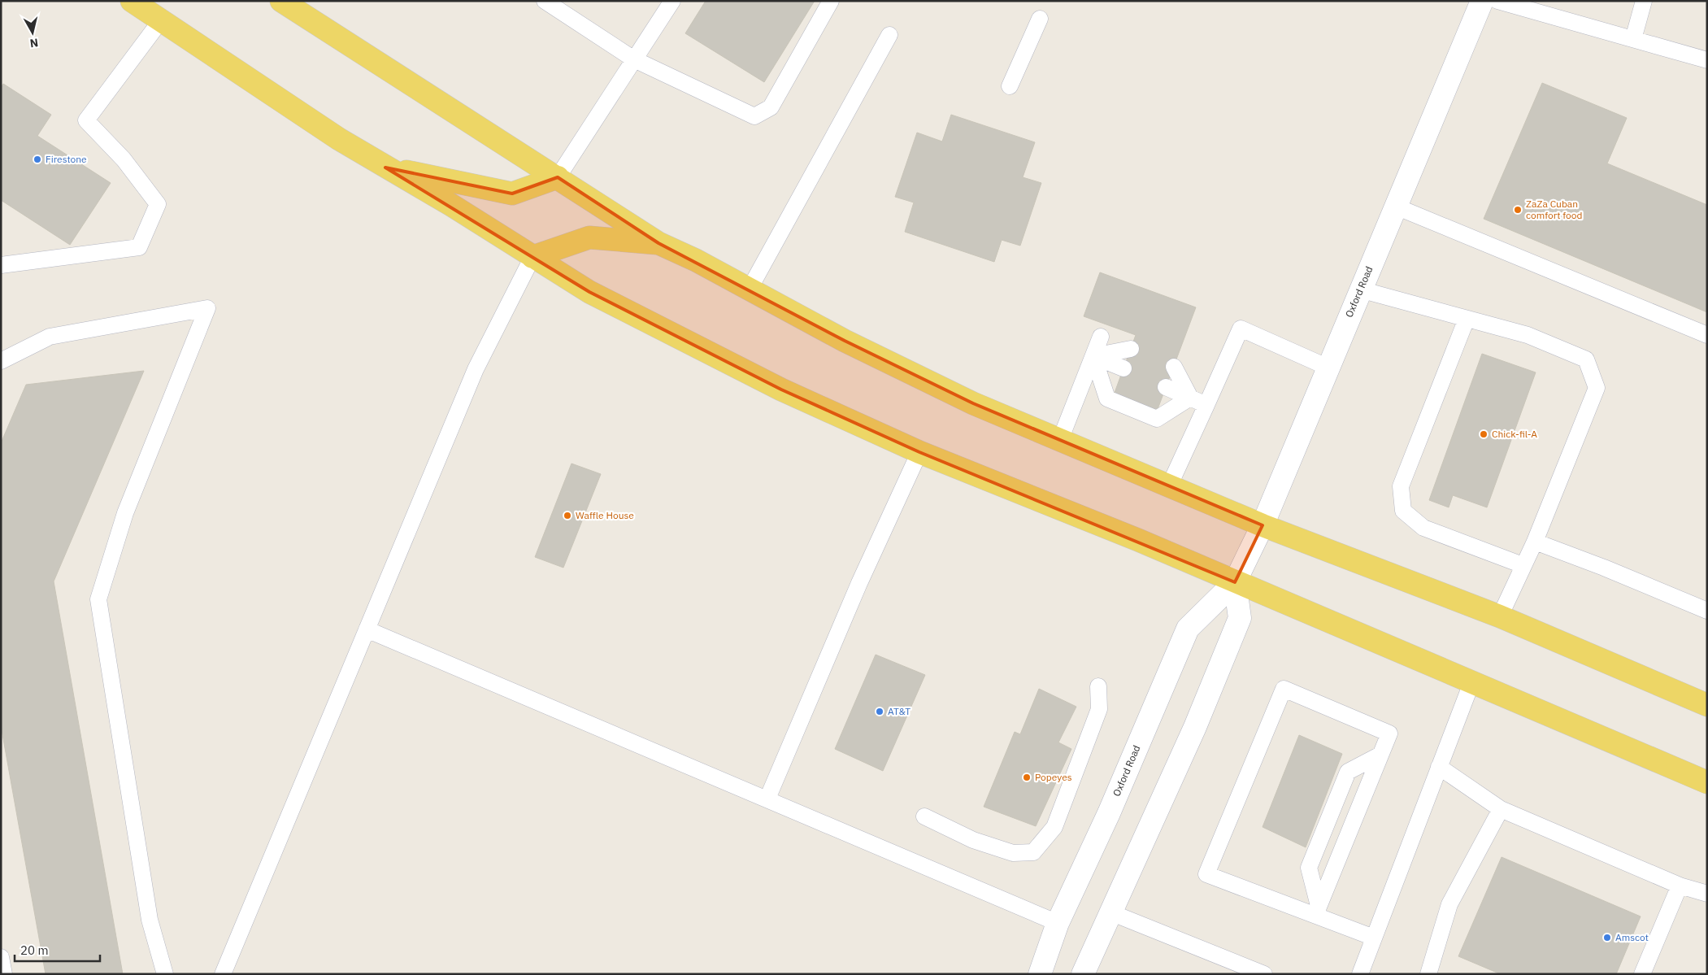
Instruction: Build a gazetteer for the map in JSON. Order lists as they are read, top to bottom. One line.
{"streets":{"street":["Oxford Road"]},"places":["Firestone","ZaZa Cuban comfort food","Chick-fil-A","Waffle House","AT&T","Popeyes","Amscot"],"scale_bar":"20 m","north":"bottom"}
